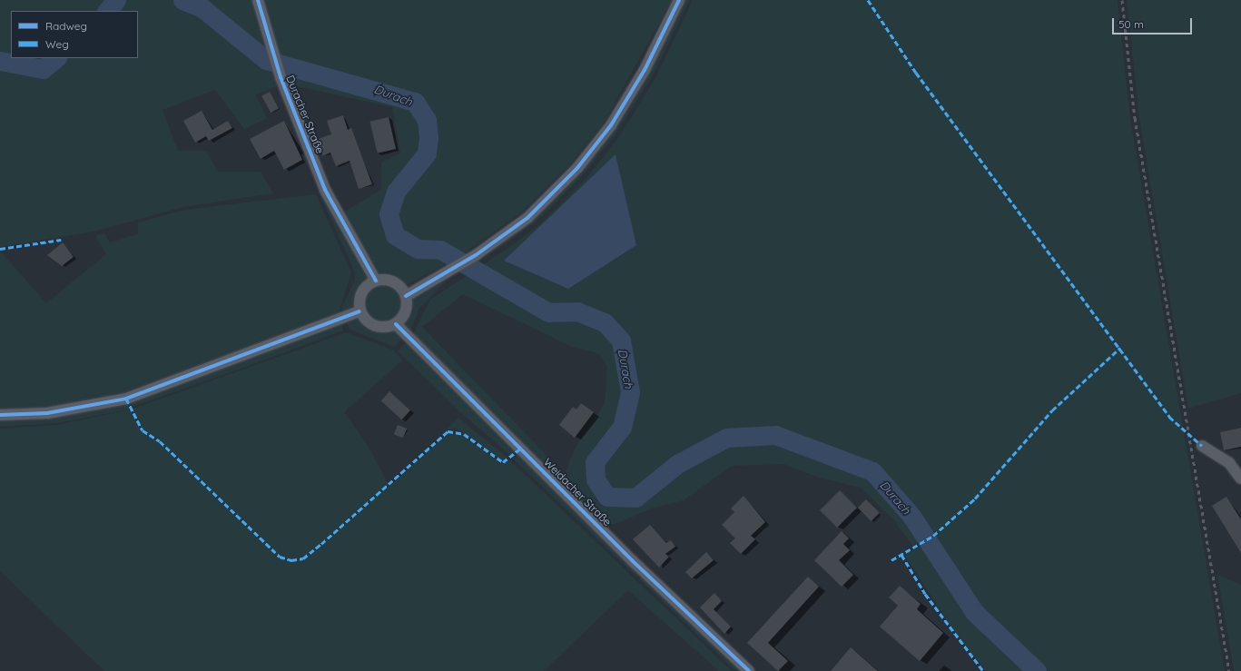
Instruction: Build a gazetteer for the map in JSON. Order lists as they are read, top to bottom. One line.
{"streets":{"street":["Duracher Straße","Weidacher Straße"]},"crossings":[["Duracher Straße","Weidacher Straße"]],"water":["Durach"],"legend":["Radweg","Weg"],"scale_bar":"50 m"}
